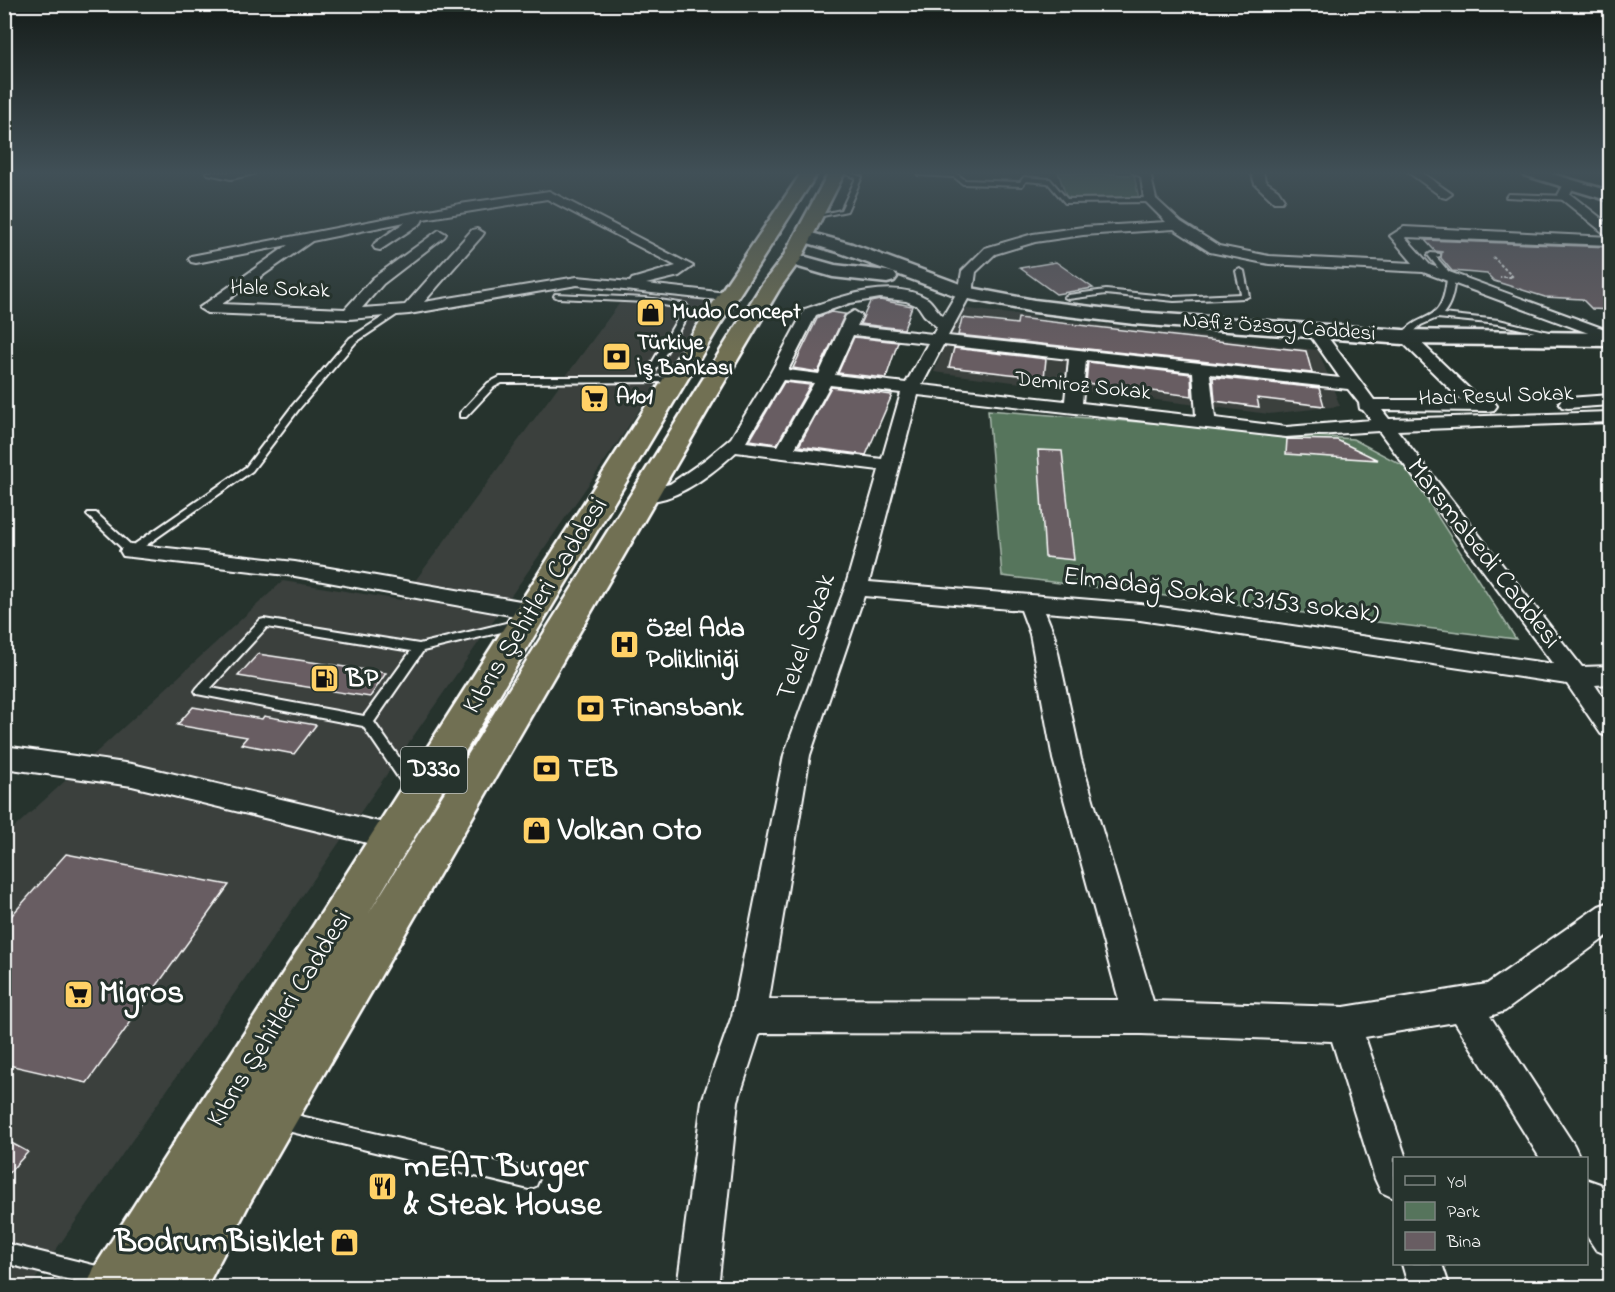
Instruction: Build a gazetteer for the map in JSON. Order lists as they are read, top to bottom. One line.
{"streets":{"highway":["Kıbrıs Şehitleri Caddesi","D330"],"main road":["Nafiz Özsoy Caddesi"],"street":["Hale Sokak","Demiroz Sokak","Haci Resul Sokak","Marsmabedi Caddesi","Elmadağ Sokak (3153 sokak)","Tekel Sokak"]},"crossings":[["Nafiz Özsoy Caddesi","Marsmabedi Caddesi"],["Nafiz Özsoy Caddesi","Kıbrıs Şehitleri Caddesi"],["Nafiz Özsoy Caddesi","Tekel Sokak"],["Demiroz Sokak","Haci Resul Sokak"],["Demiroz Sokak","Marsmabedi Caddesi"],["Demiroz Sokak","Tekel Sokak"],["Haci Resul Sokak","Marsmabedi Caddesi"],["Marsmabedi Caddesi","Elmadağ Sokak (3153 sokak)"],["Elmadağ Sokak (3153 sokak)","Tekel Sokak"]],"places":{"shop":["Mudo Concept","Volkan Oto","BodrumBisiklet"],"bank":["Türkiye İş Bankası","Finansbank","TEB"],"supermarket":["A101","Migros"],"hospital":["Özel Ada Polikliniği"],"fuel station":["BP"],"restaurant":["mEAT Burger & Steak House"]},"legend":["Yol","Park","Bina"]}
